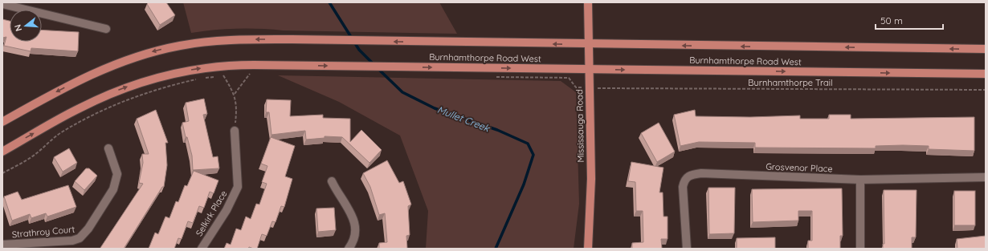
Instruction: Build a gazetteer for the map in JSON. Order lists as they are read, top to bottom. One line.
{"streets":{"main road":["Burnhamthorpe Road West","Mississauga Road"],"street":["Grosvenor Place","Selkirk Place","Strathroy Court"],"path":["Burnhamthorpe Trail"]},"crossings":[["Burnhamthorpe Road West","Mississauga Road"]],"water":["Mullet Creek"],"scale_bar":"50 m","north":"left"}
